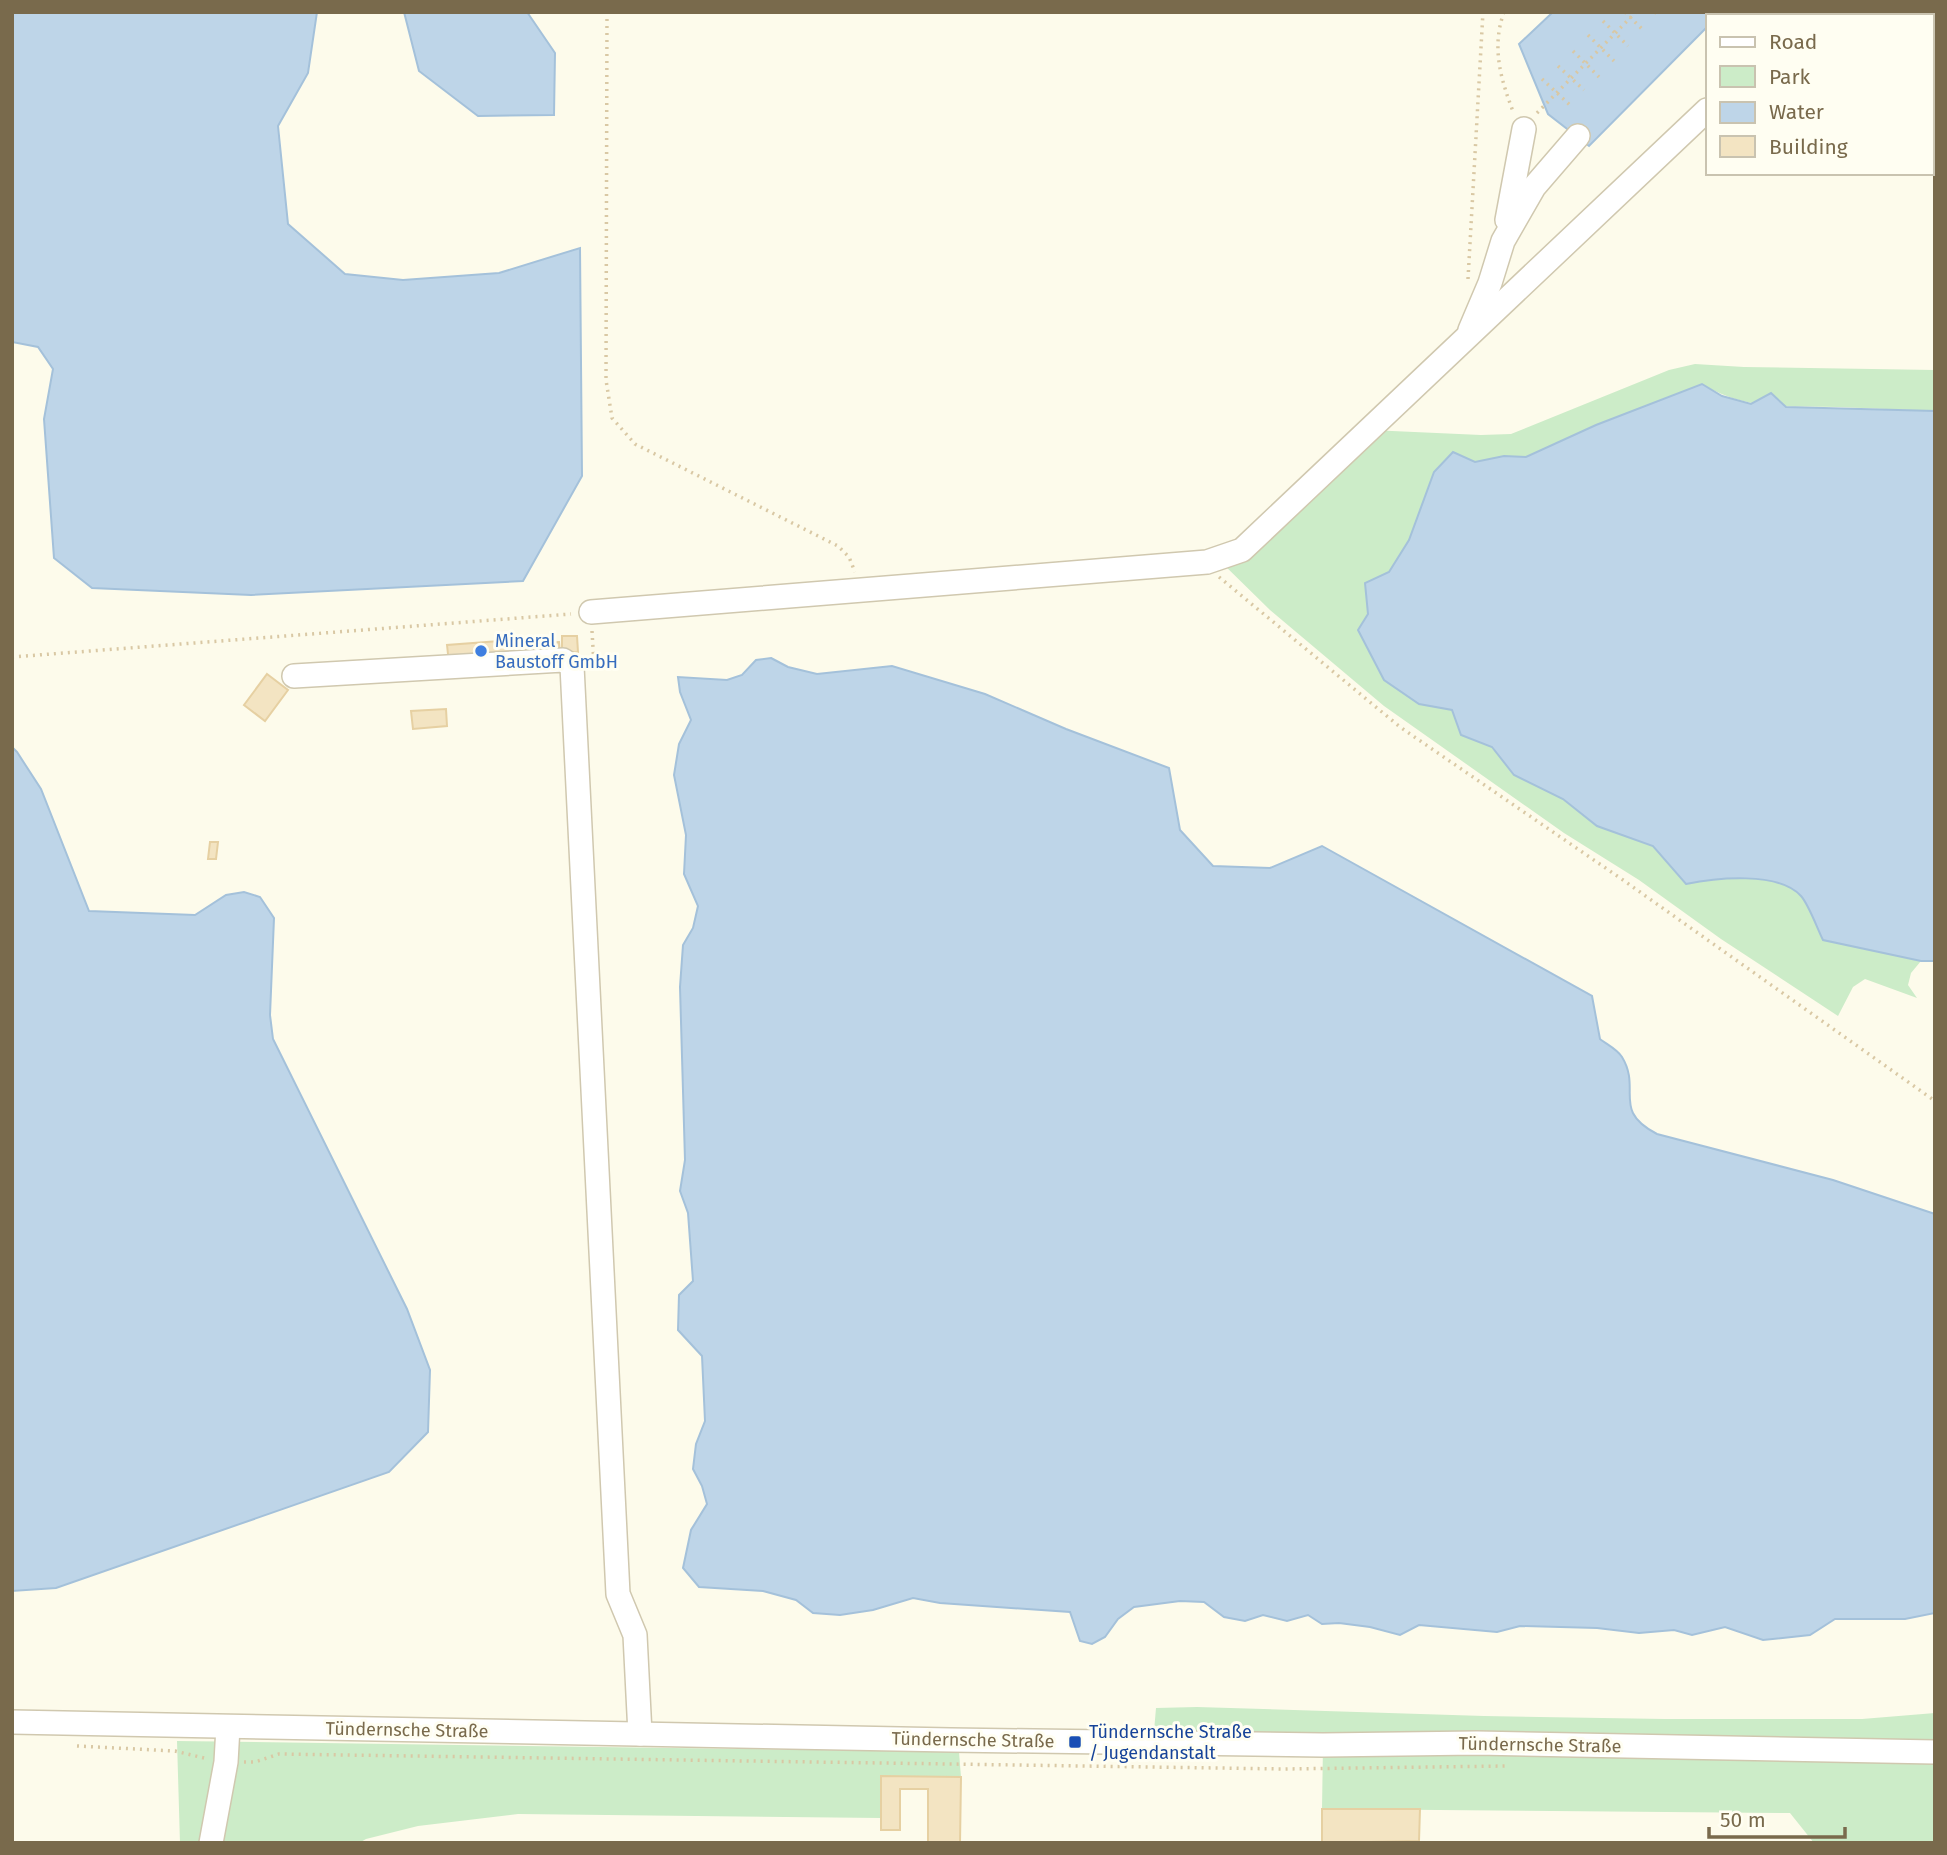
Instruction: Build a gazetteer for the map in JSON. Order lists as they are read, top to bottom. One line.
{"streets":{"street":["Tündernsche Straße"]},"places":{"other":["Mineral Baustoff GmbH"],"transit":["Tündernsche Straße / Jugendanstalt"]},"legend":["Road","Park","Water","Building"],"scale_bar":"50 m"}
